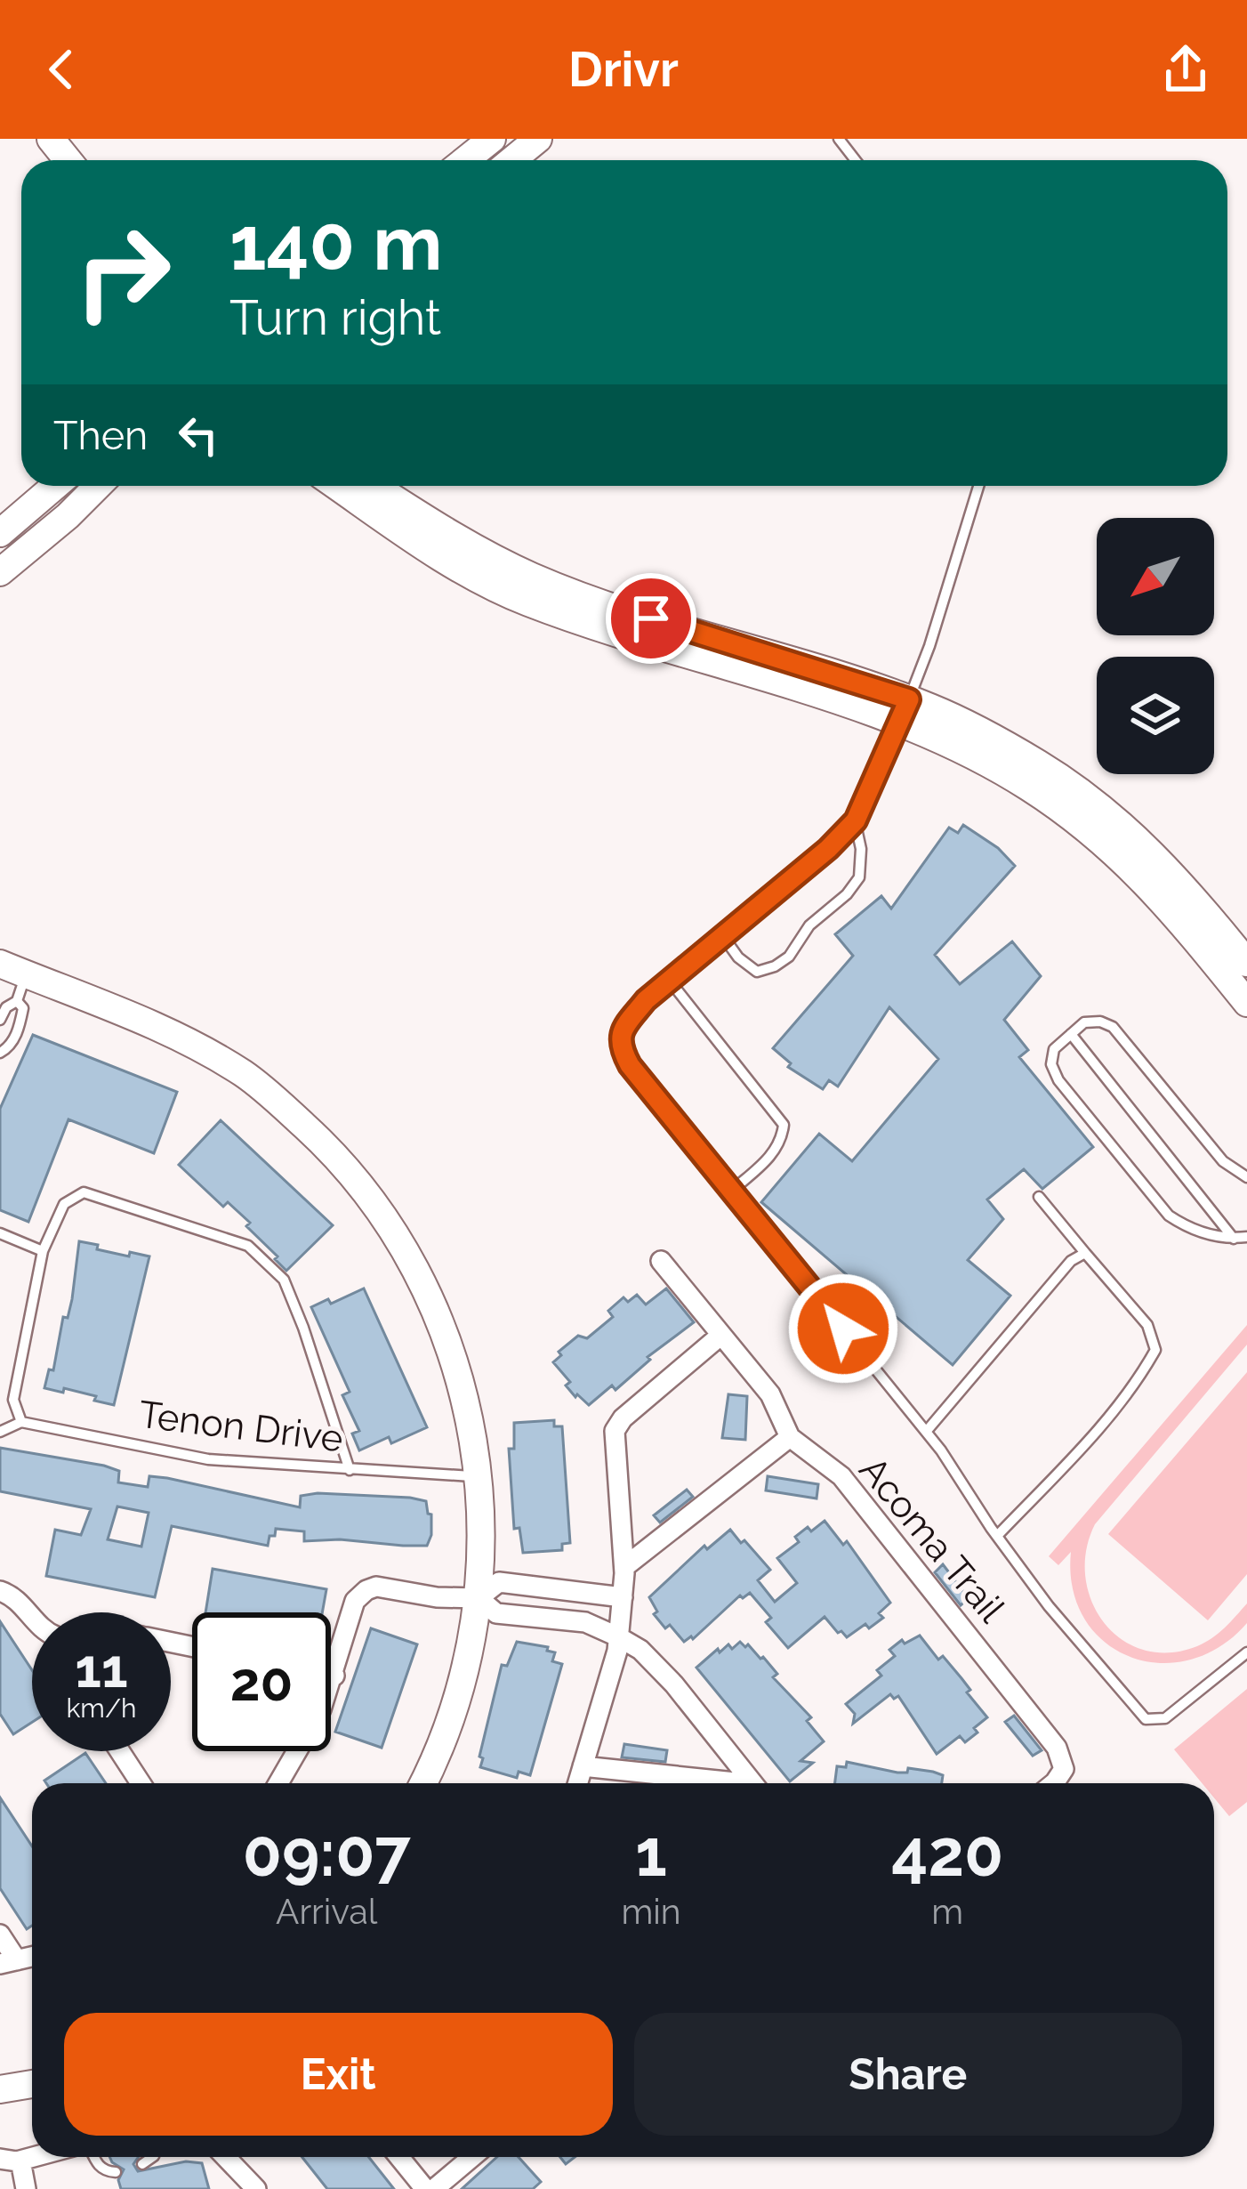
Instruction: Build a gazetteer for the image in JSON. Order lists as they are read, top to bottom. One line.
{"streets":{"street":["Acoma Trail"],"lane":["Tenon Drive"]},"north":"bottom left","page":{"header":"Drivr","turn":["140 m","Turn right"],"then":"Then","speed":"11 km/h","limit":"20","eta":["09:07","Arrival","1","min","420","m"],"buttons":["Exit","Share"]}}
